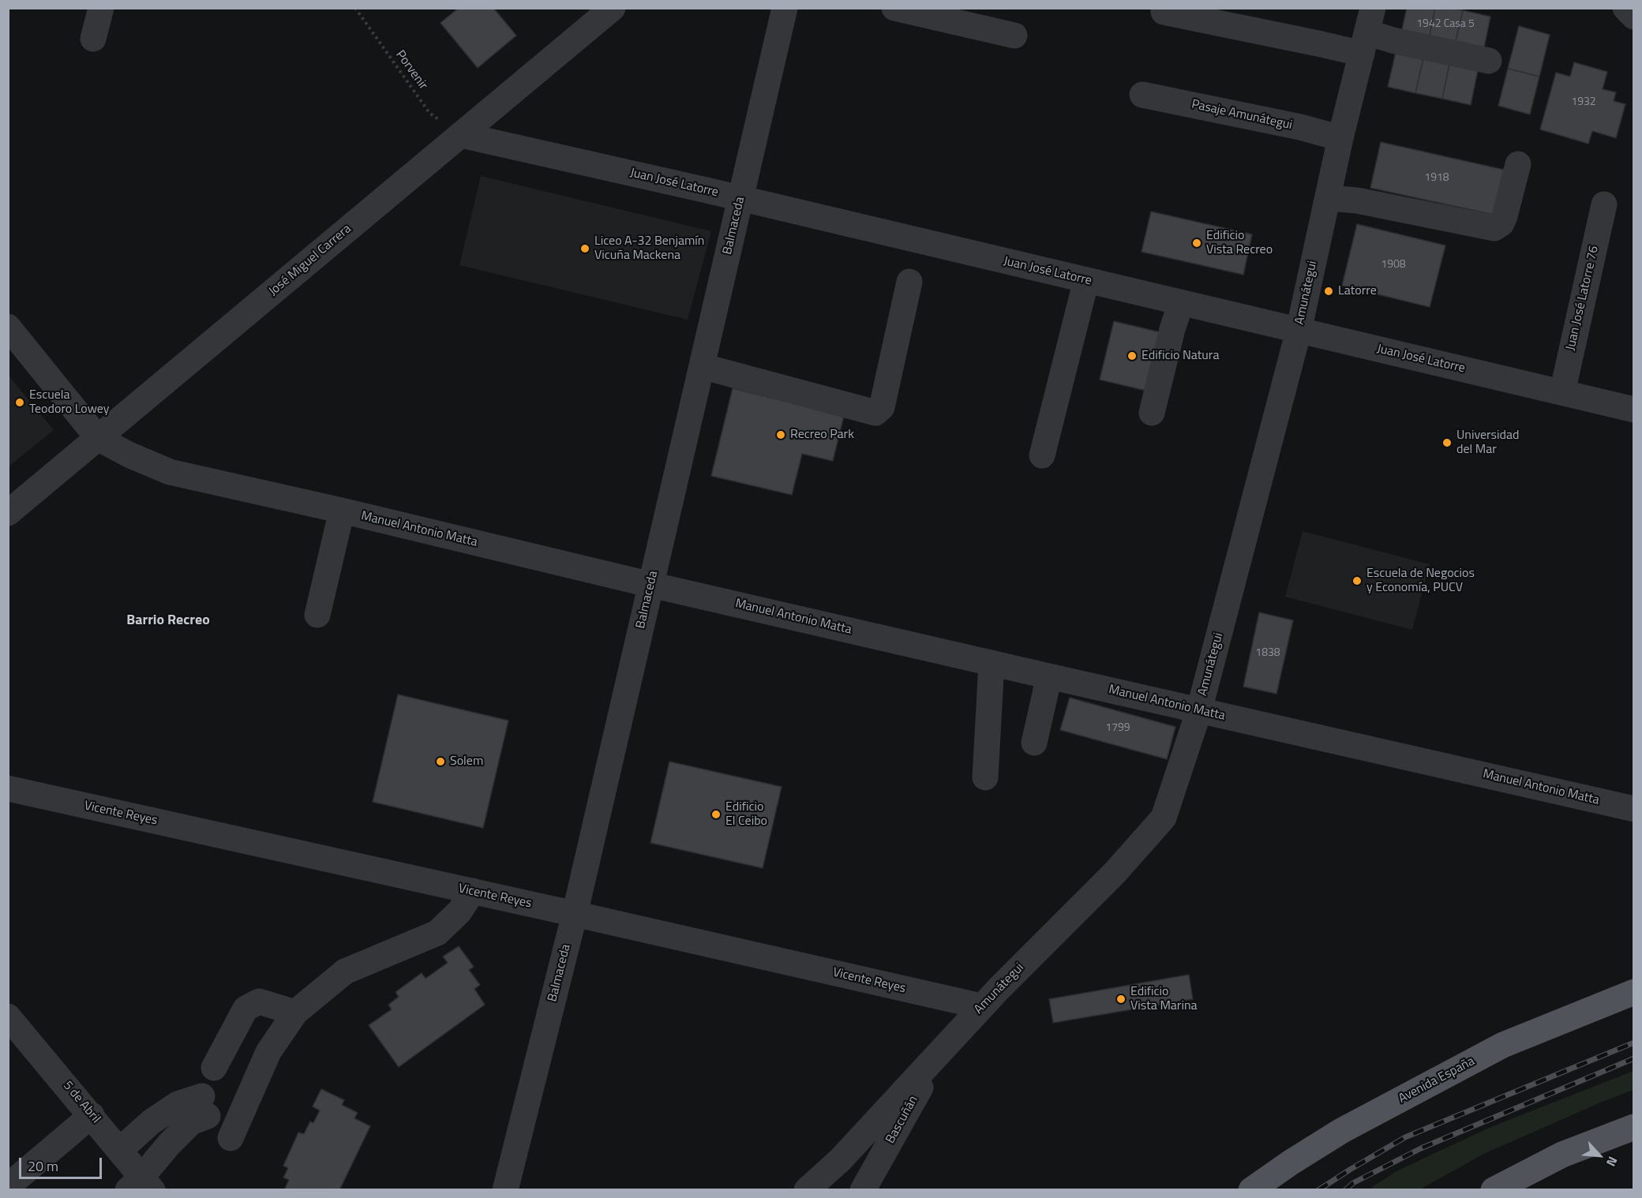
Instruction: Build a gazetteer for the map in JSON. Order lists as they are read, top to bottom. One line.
{"streets":{"main road":["Avenida España"],"street":["Pasaje Amunátegui","Juan José Latorre","Balmaceda","José Miguel Carrera","Amunátegui","Juan José Latorre 76","Manuel Antonio Matta","Vicente Reyes","5 de Abril","Bascuñán"],"path":["Porvenir"]},"crossings":[["Porvenir","Juan José Latorre"],["Porvenir","José Miguel Carrera"],["Pasaje Amunátegui","Amunátegui"],["Juan José Latorre","Balmaceda"],["Juan José Latorre","José Miguel Carrera"],["Juan José Latorre","Amunátegui"],["Juan José Latorre","Juan José Latorre 76"],["Balmaceda","Manuel Antonio Matta"],["Balmaceda","Vicente Reyes"],["José Miguel Carrera","Manuel Antonio Matta"],["Amunátegui","Manuel Antonio Matta"],["Amunátegui","Vicente Reyes"],["Amunátegui","Bascuñán"]],"districts":["Barrio Recreo"],"places":["Edificio Vista Recreo","Liceo A-32 Benjamín Vicuña Mackena","Latorre","Edificio Natura","Escuela Teodoro Lowey","Recreo Park","Universidad del Mar","Escuela de Negocios y Economía, PUCV","Solem","Edificio El Ceibo","Edificio Vista Marina"],"house_numbers":["1942 Casa 5","1932","1918","1908","1838","1799"],"scale_bar":"20 m","north":"bottom right"}
